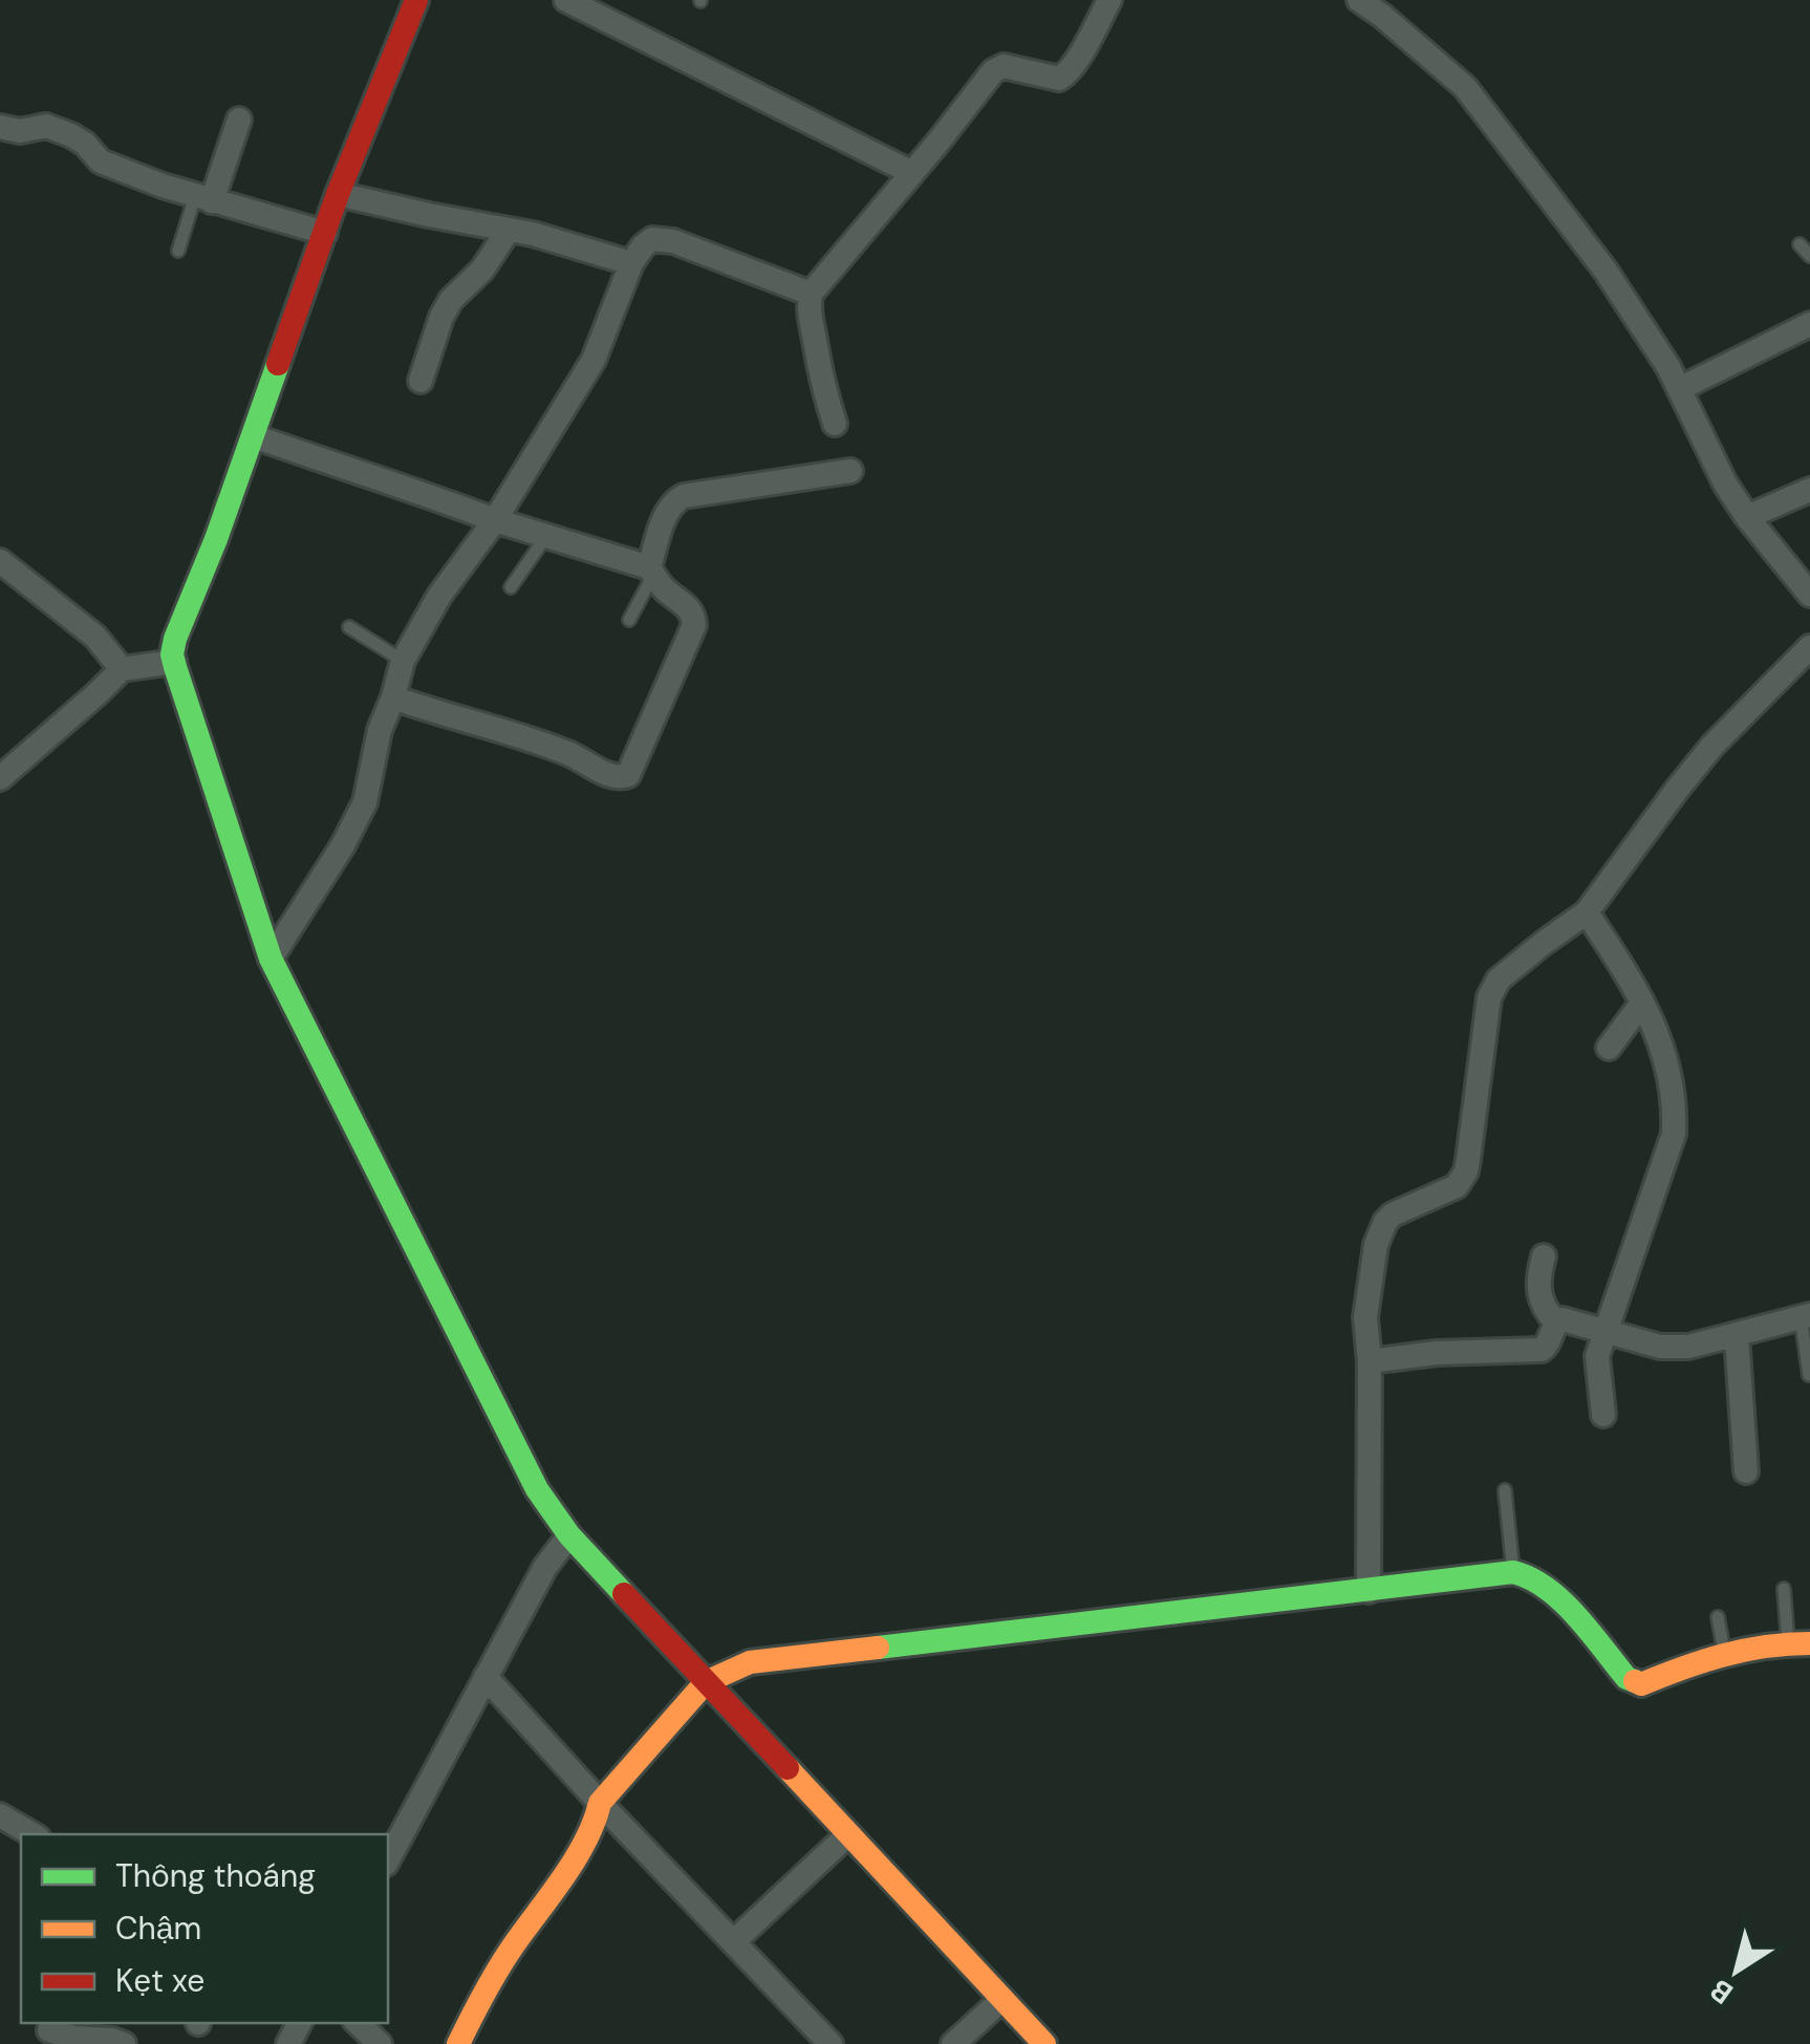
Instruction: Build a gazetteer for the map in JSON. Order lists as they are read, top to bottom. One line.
{"legend":["Thông thoáng","Chậm","Kẹt xe"],"north":"bottom left"}
